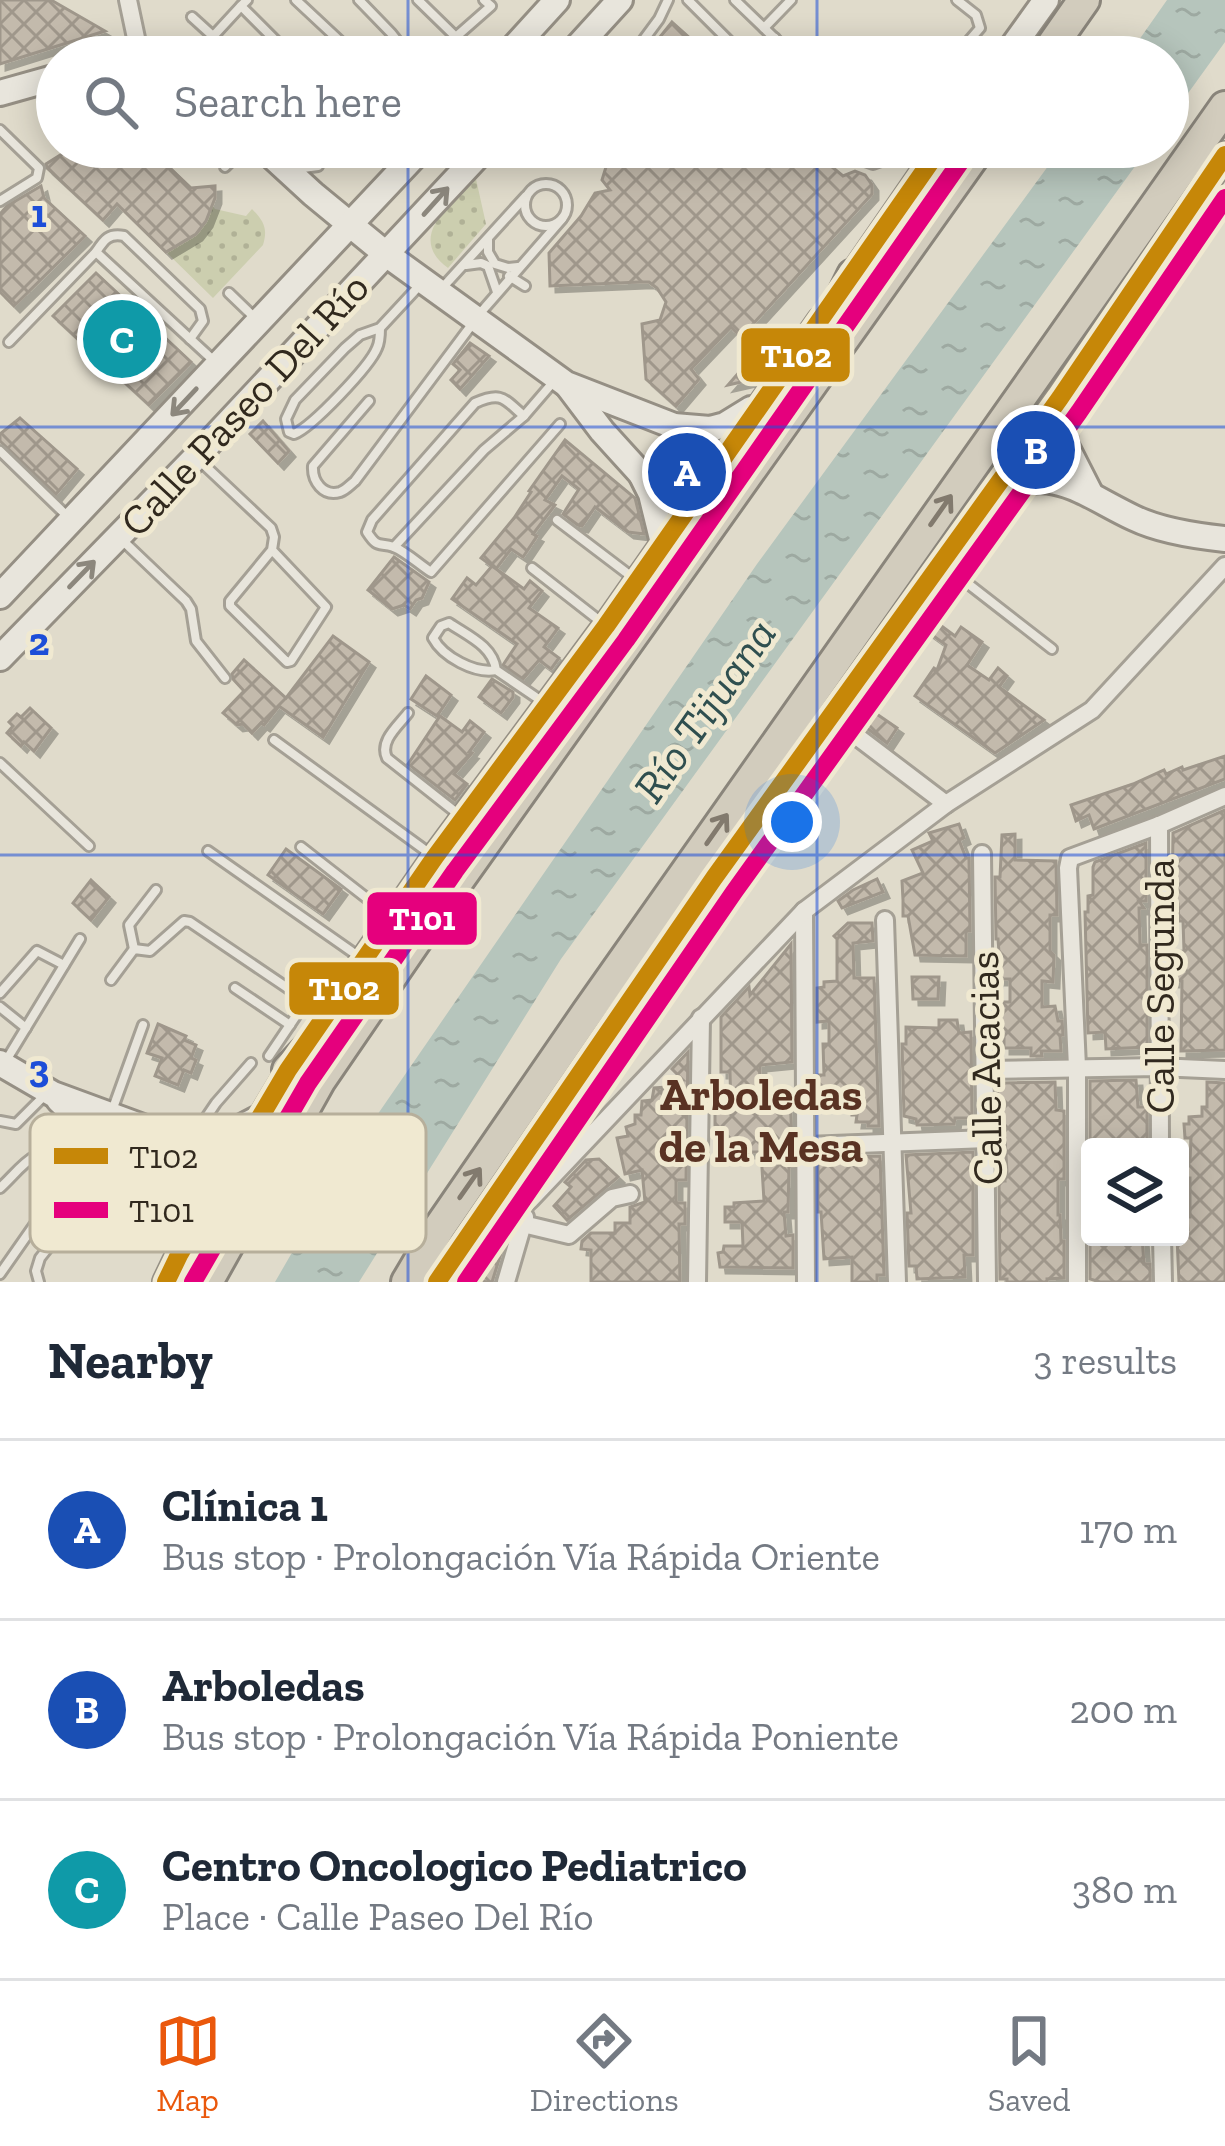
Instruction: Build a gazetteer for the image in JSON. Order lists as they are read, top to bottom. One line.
{"streets":{"main road":["Calle Paseo Del Río"],"street":["Calle Segunda","Calle Acacias"]},"districts":["Arboledas de la Mesa"],"water":["Río Tijuana"],"lines":["transit line T102","transit line T101"],"legend":["T102","T101"],"page":{"search":"Search here","pins":["C","B","A"],"heading":["Nearby","3 results"],"list":[{"mark":"A","name":"Clínica 1","note":"Bus stop · Prolongación Vía Rápida Oriente","value":"170 m"},{"mark":"B","name":"Arboledas","note":"Bus stop · Prolongación Vía Rápida Poniente","value":"200 m"},{"mark":"C","name":"Centro Oncologico Pediatrico","note":"Place · Calle Paseo Del Río","value":"380 m"}],"nav":["Map","Directions","Saved"]},"grid":{"rows":["1","2","3"]}}
